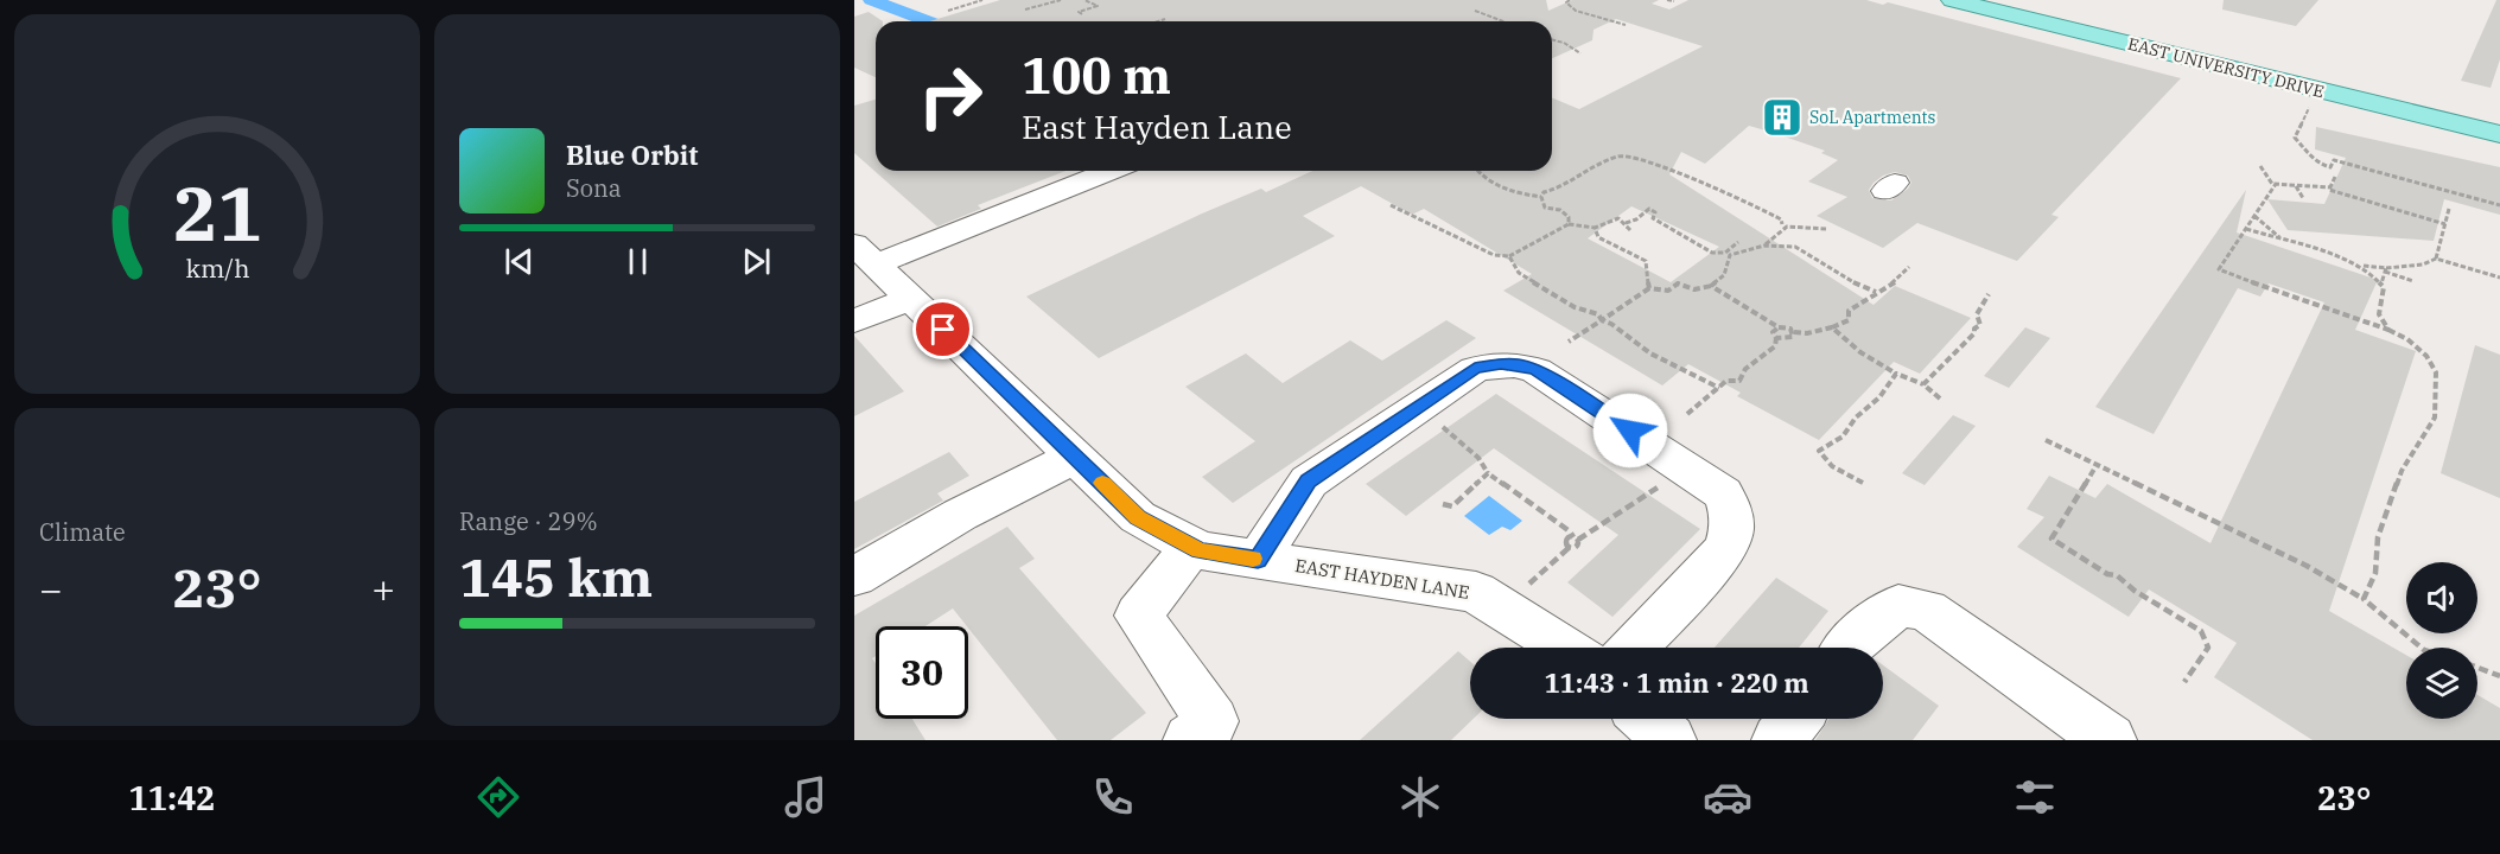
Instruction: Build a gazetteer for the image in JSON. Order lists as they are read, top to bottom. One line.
{"streets":{"main road":["EAST UNIVERSITY DRIVE"],"street":["EAST HAYDEN LANE"]},"places":{"building":["SoL Apartments"]},"page":{"turn":["100 m","East Hayden Lane"],"song":["Blue Orbit","Sona"],"tile":["Climate",["Range · 29%","145 km"]],"heat":["−","23°","+"],"limit":"30","trip":"11:43 · 1 min · 220 m","tabs":["11:42","23°"],"gauge":["21","km/h"]}}
